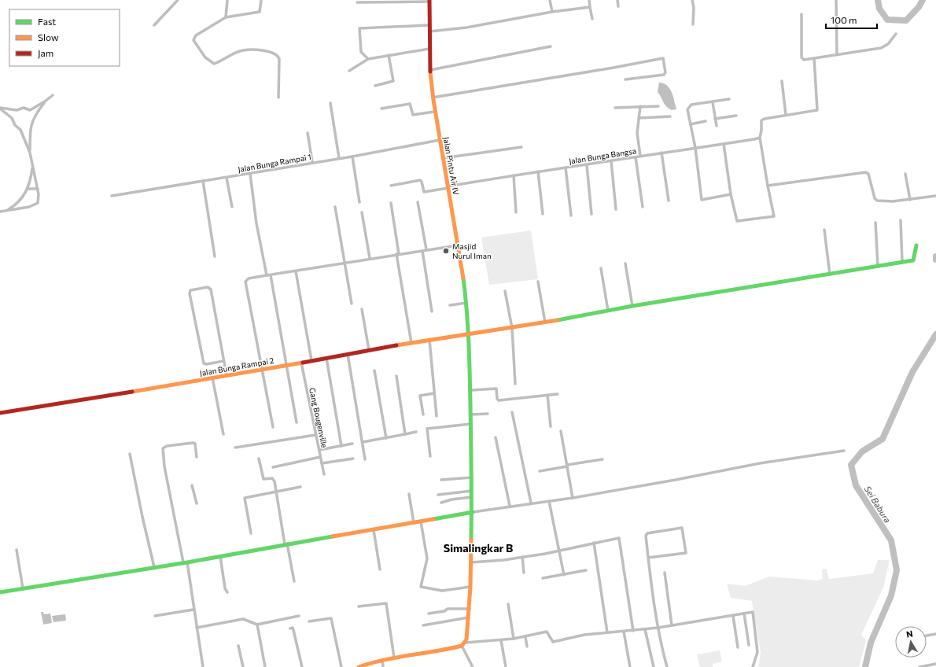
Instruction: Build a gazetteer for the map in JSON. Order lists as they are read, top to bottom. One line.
{"streets":{"street":["Jalan Bunga Bangsa","Jalan Bunga Rampai 1","Jalan Pintu Air IV","Jalan Bunga Rampai 2","Gang Bougenville"]},"crossings":[["Jalan Bunga Bangsa","Jalan Pintu Air IV"],["Jalan Bunga Rampai 1","Jalan Pintu Air IV"],["Jalan Pintu Air IV","Jalan Bunga Rampai 2"],["Jalan Bunga Rampai 2","Gang Bougenville"]],"districts":["Simalingkar B"],"water":["Sei Babura"],"places":["Masjid Nurul Iman"],"legend":["Fast","Slow","Jam"],"scale_bar":"100 m","north":"top"}
